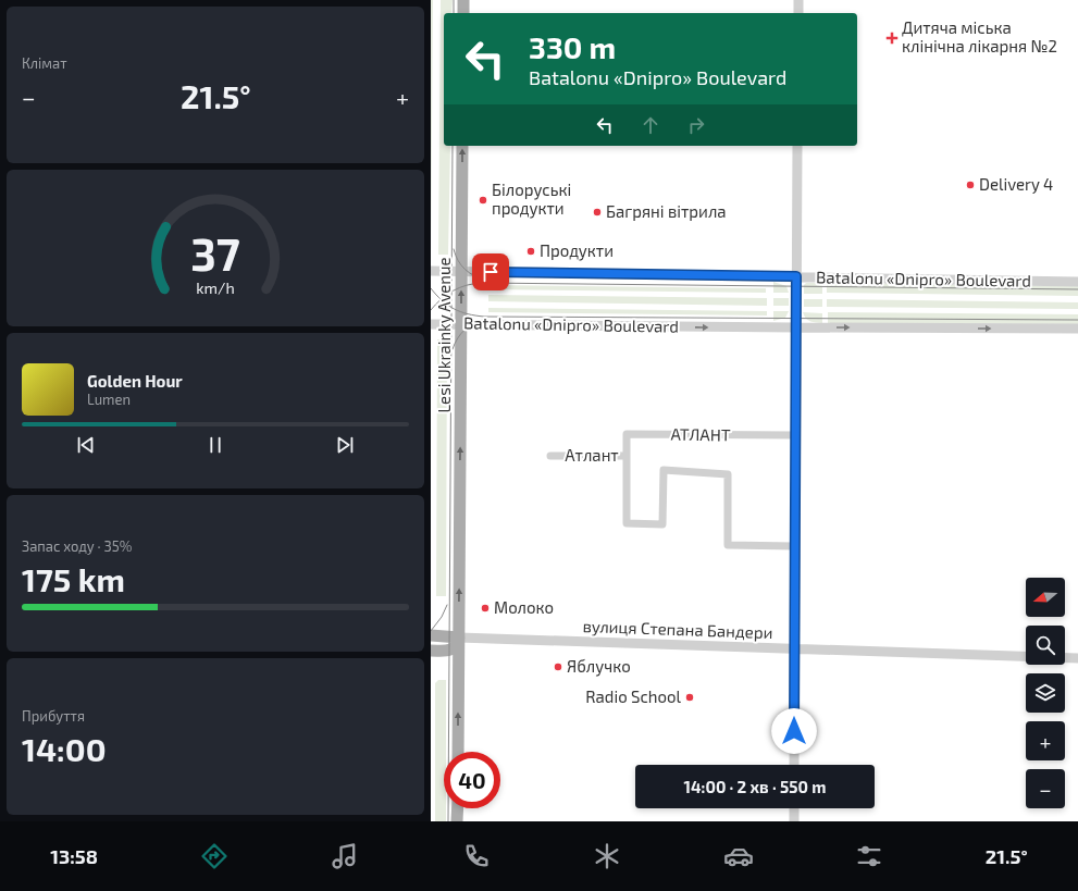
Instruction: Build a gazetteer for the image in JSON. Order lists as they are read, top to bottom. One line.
{"streets":{"main road":["Lesi Ukrainky Avenue","вулиця Степана Бандери"],"street":["Batalonu «Dnipro» Boulevard","АТЛАНТ","Атлант"]},"crossings":[["Batalonu «Dnipro» Boulevard","Lesi Ukrainky Avenue"],["Lesi Ukrainky Avenue","вулиця Степана Бандери"],["АТЛАНТ","Атлант"]],"one_way":["Lesi Ukrainky Avenue"],"places":{"health":["Дитяча міська клінічна лікарня №2"],"other":["Delivery 4","Білоруські продукти","Багряні вітрила","Продукти","Молоко","Яблучко","Radio School"]},"north":"left","page":{"tile":["Клімат",["Запас ходу · 35%","175 km"],["Прибуття","14:00"]],"turn":["330 m","Batalonu «Dnipro» Boulevard"],"heat":["−","21.5°","+"],"song":["Golden Hour","Lumen"],"map_buttons":["+","−"],"limit":"40","trip":"14:00 · 2 хв · 550 m","tabs":["13:58","21.5°"],"gauge":["37","km/h"]}}
